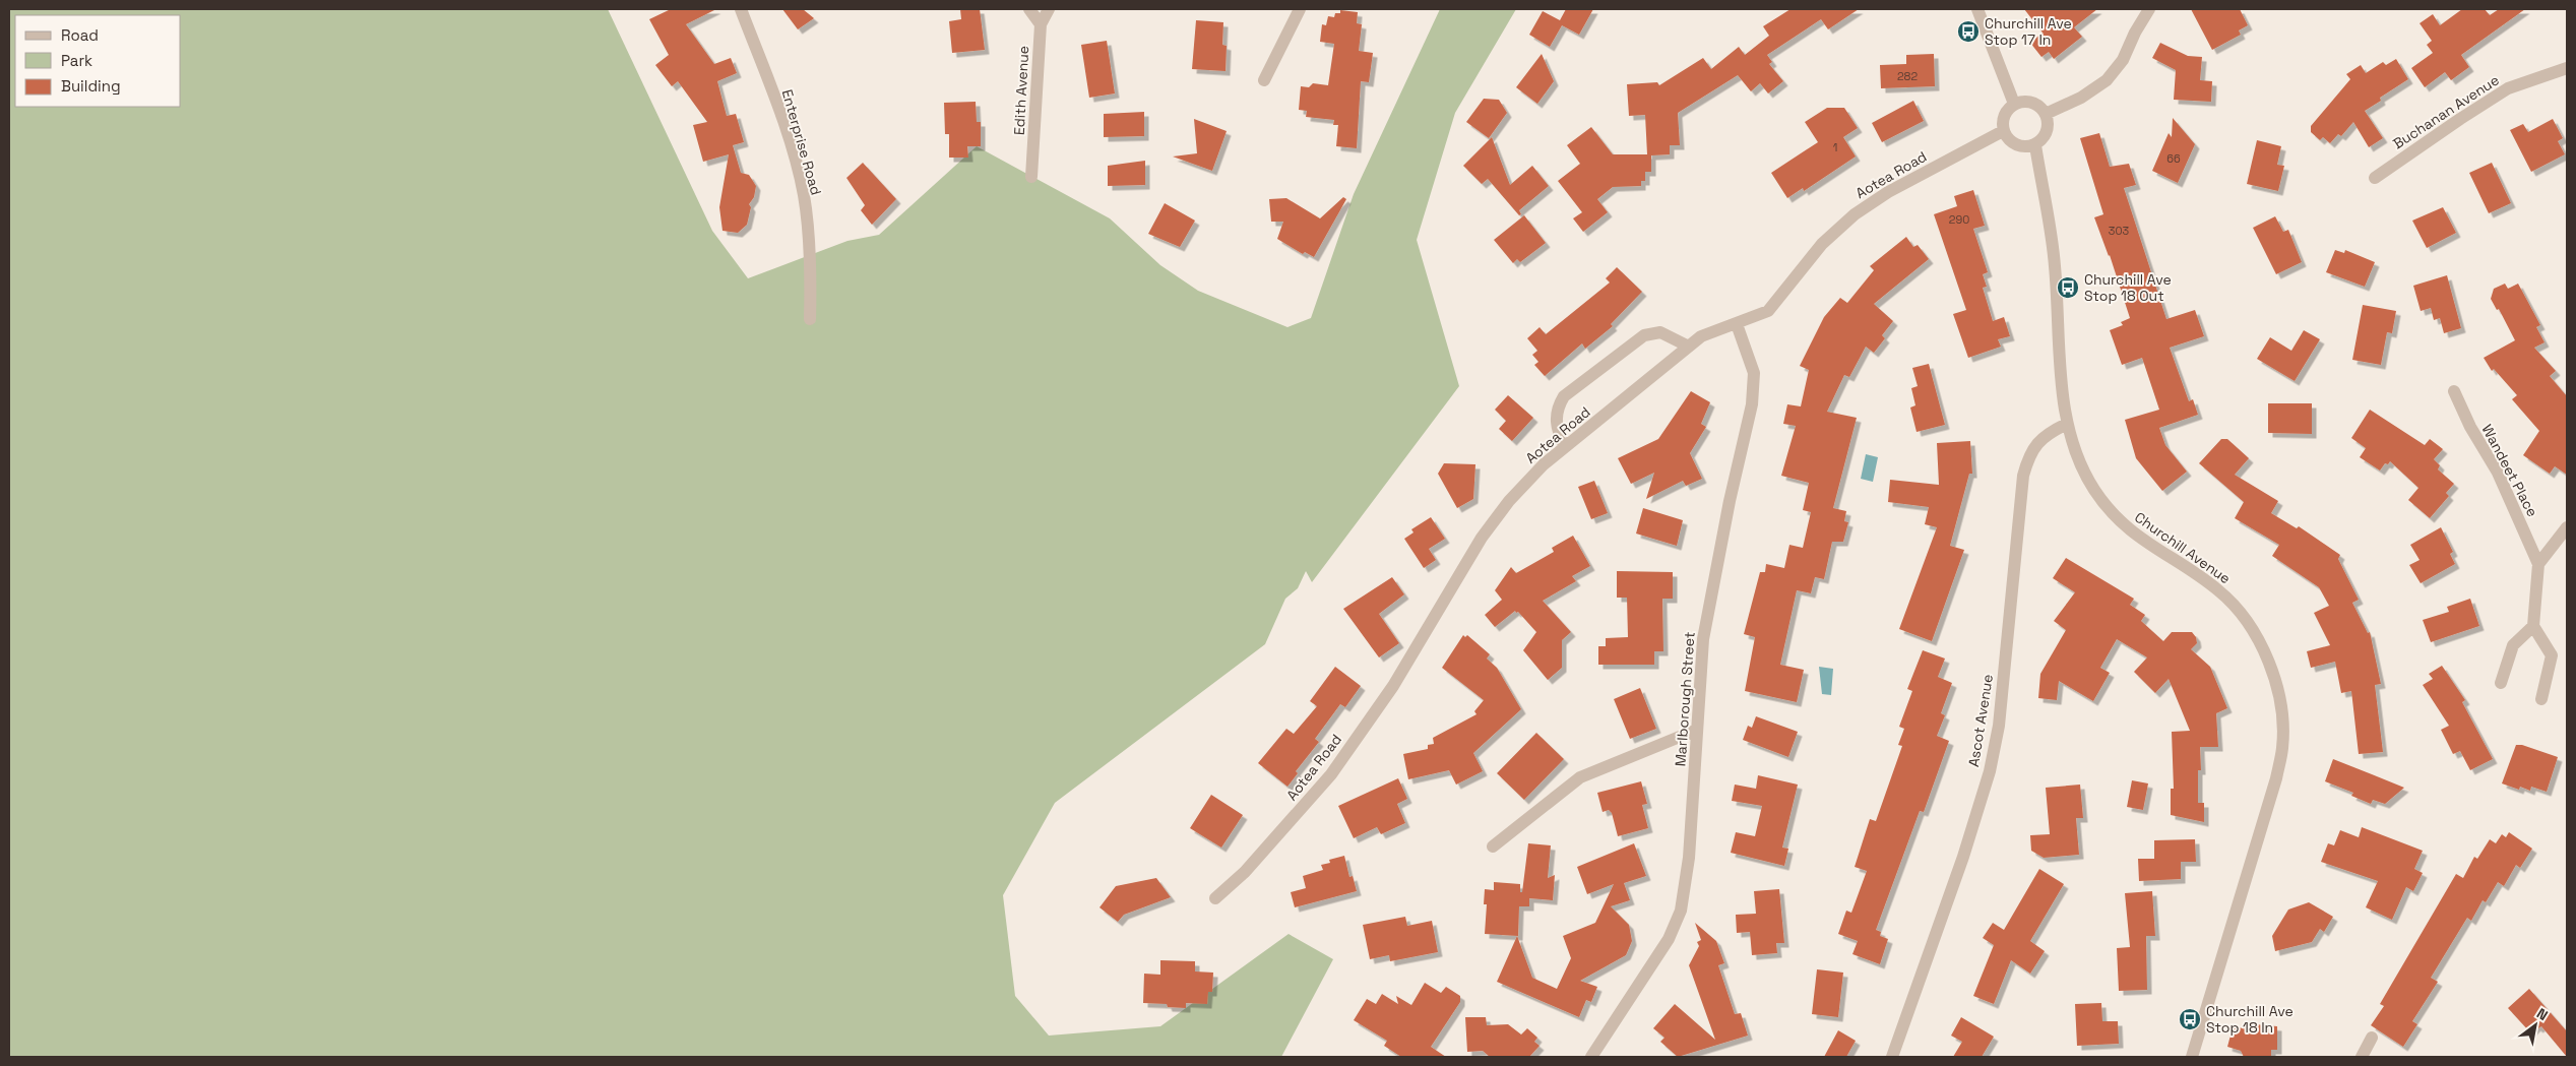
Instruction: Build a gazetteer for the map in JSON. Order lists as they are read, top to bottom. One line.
{"streets":{"street":["Edith Avenue","Buchanan Avenue","Enterprise Road","Aotea Road","Wandeet Place","Churchill Avenue","Marlborough Street","Ascot Avenue"]},"crossings":[["Aotea Road","Churchill Avenue"],["Aotea Road","Marlborough Street"],["Churchill Avenue","Ascot Avenue"]],"places":{"bus stop":["Churchill Ave Stop 17 In","Churchill Ave Stop 18 Out","Churchill Ave Stop 18 In"]},"house_numbers":["282","1","66","290","303"],"legend":["Road","Park","Building"],"north":"top right"}
